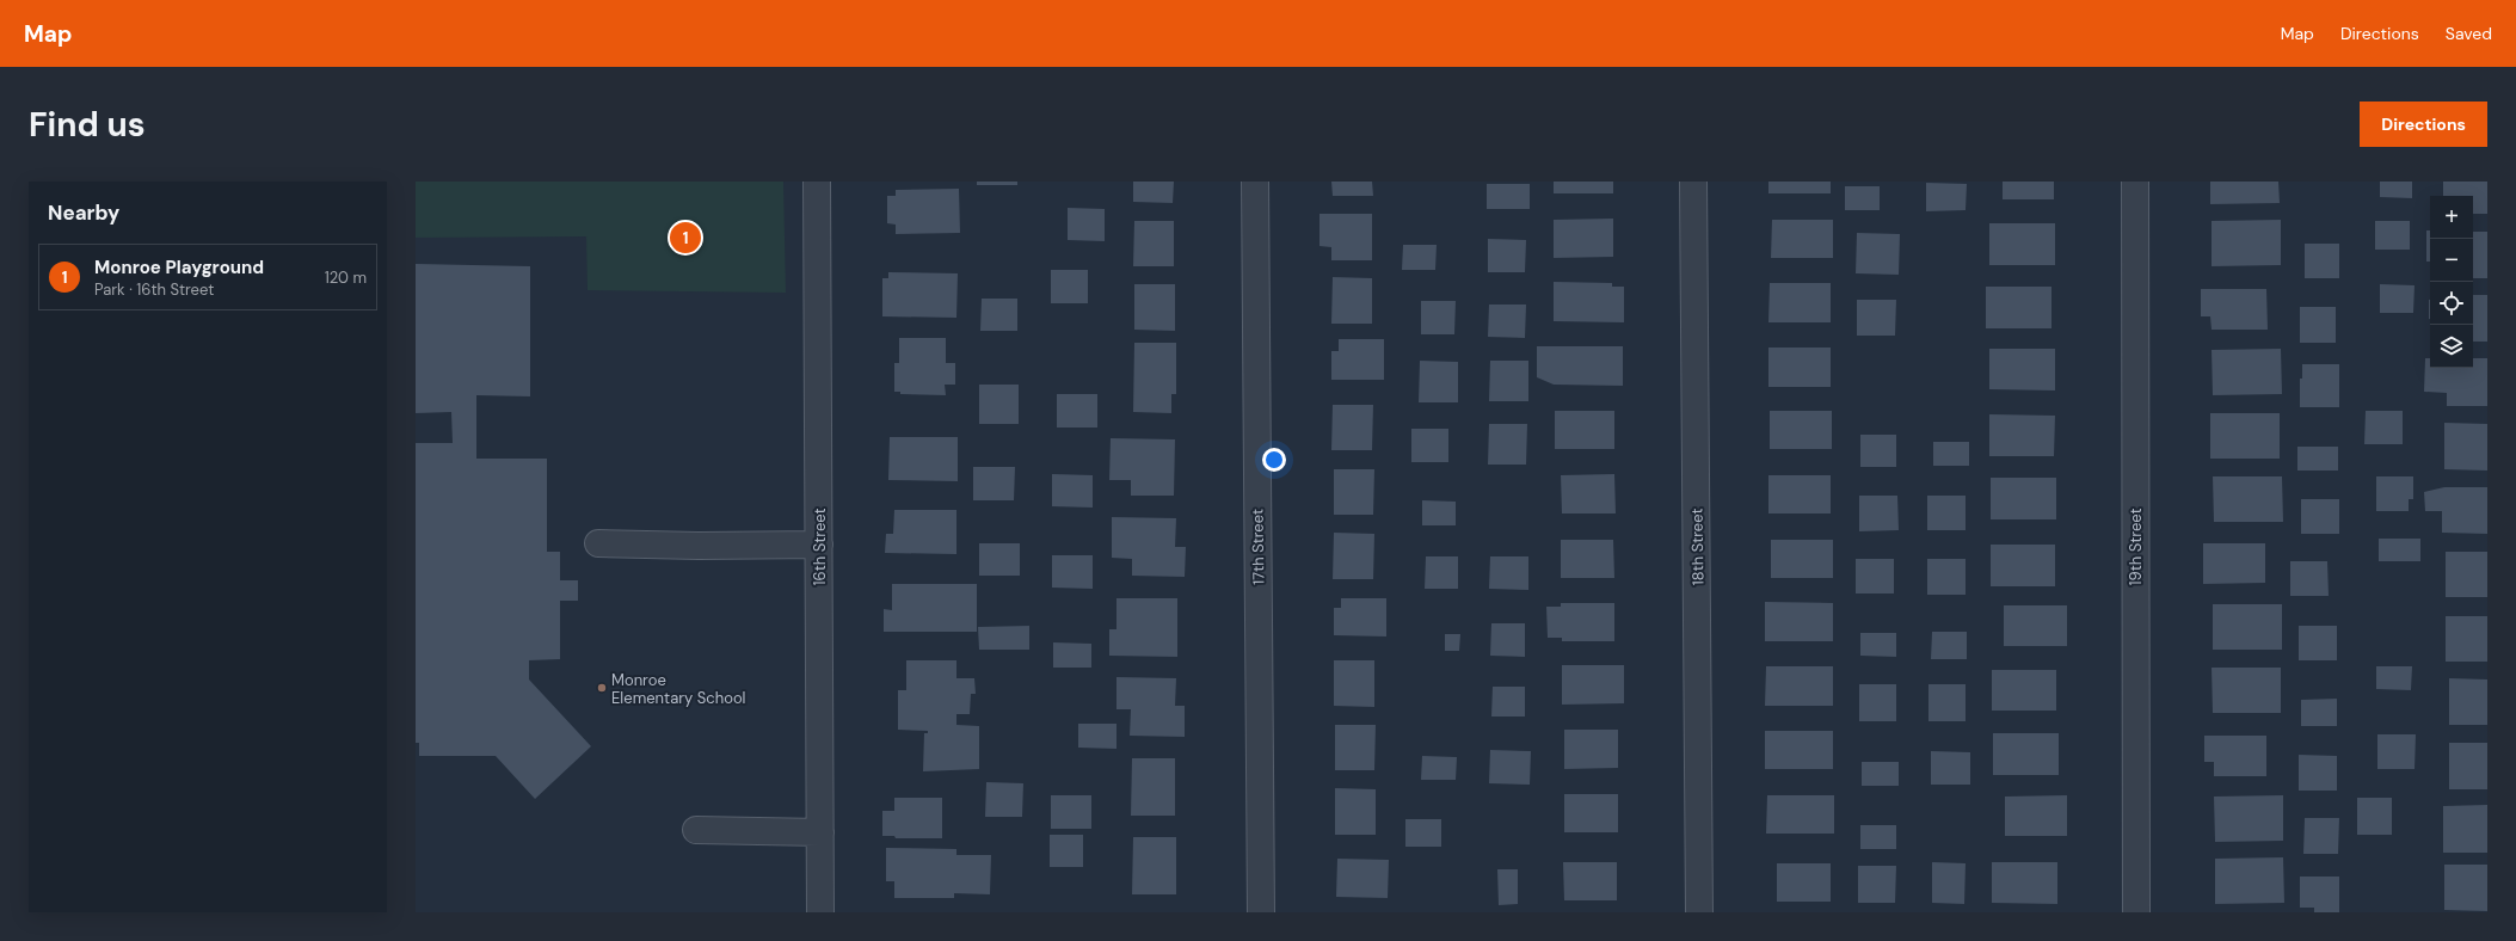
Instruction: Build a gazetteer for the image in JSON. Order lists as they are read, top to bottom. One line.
{"streets":{"street":["16th Street","17th Street","18th Street","19th Street"]},"places":["Monroe Elementary School"],"page":{"header":"Map","nav":["Map","Directions","Saved"],"buttons":"Directions","title":"Find us","heading":"Nearby","map_buttons":["+","−"],"pins":"1","list":[{"mark":"1","name":"Monroe Playground","note":"Park · 16th Street","value":"120 m"}]}}
